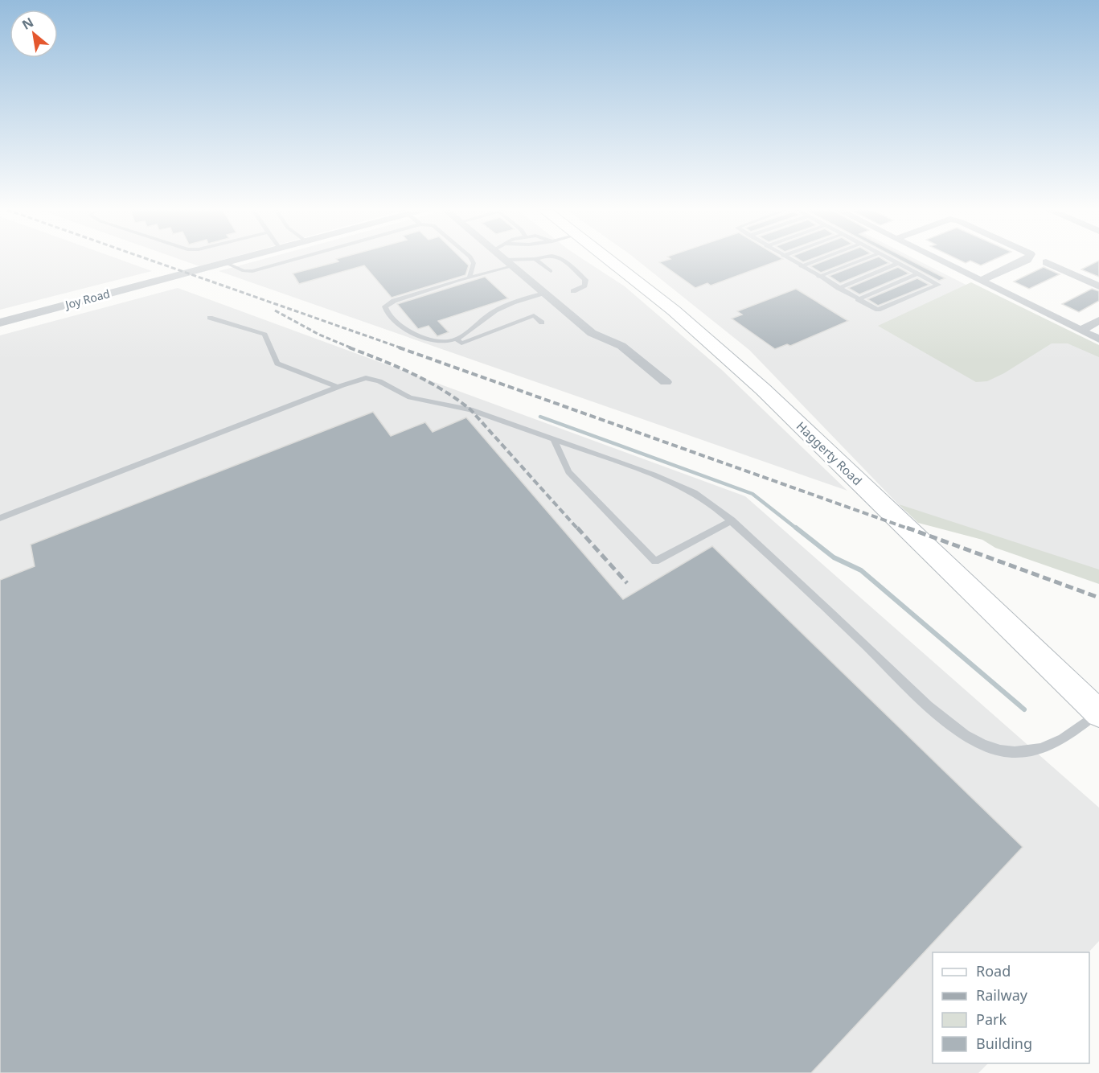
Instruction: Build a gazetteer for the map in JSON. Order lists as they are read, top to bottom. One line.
{"streets":{"main road":["Haggerty Road"],"street":["Joy Road"]},"legend":["Road","Railway","Park","Building"],"north":"top left"}
